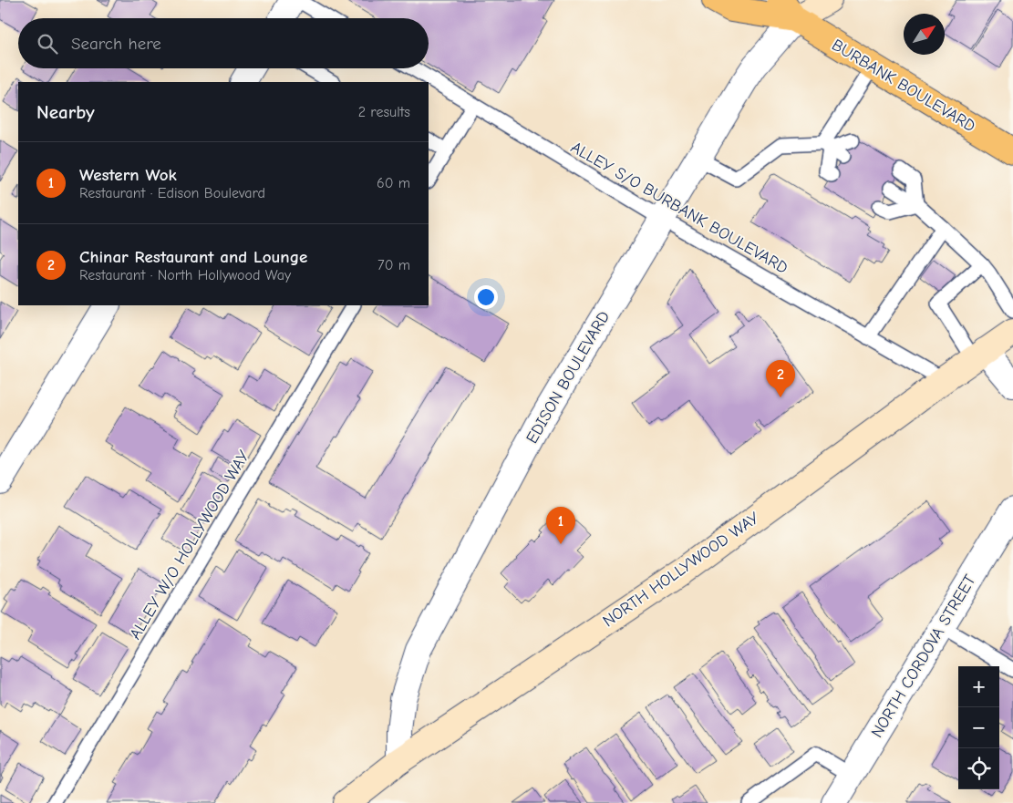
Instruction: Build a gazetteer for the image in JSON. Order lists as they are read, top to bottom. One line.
{"streets":{"main road":["BURBANK BOULEVARD","EDISON BOULEVARD","NORTH HOLLYWOOD WAY"],"street":["NORTH CORDOVA STREET"],"lane":["ALLEY S/O BURBANK BOULEVARD","ALLEY W/O HOLLYWOOD WAY"]},"crossings":[["BURBANK BOULEVARD","EDISON BOULEVARD"],["ALLEY S/O BURBANK BOULEVARD","EDISON BOULEVARD"],["ALLEY S/O BURBANK BOULEVARD","NORTH HOLLYWOOD WAY"],["EDISON BOULEVARD","NORTH HOLLYWOOD WAY"]],"north":"top right","page":{"search":"Search here","heading":["Nearby","2 results"],"list":[{"mark":"1","name":"Western Wok","note":"Restaurant · Edison Boulevard","value":"60 m"},{"mark":"2","name":"Chinar Restaurant and Lounge","note":"Restaurant · North Hollywood Way","value":"70 m"}],"pins":["2","1"],"map_buttons":["+","−"]}}
